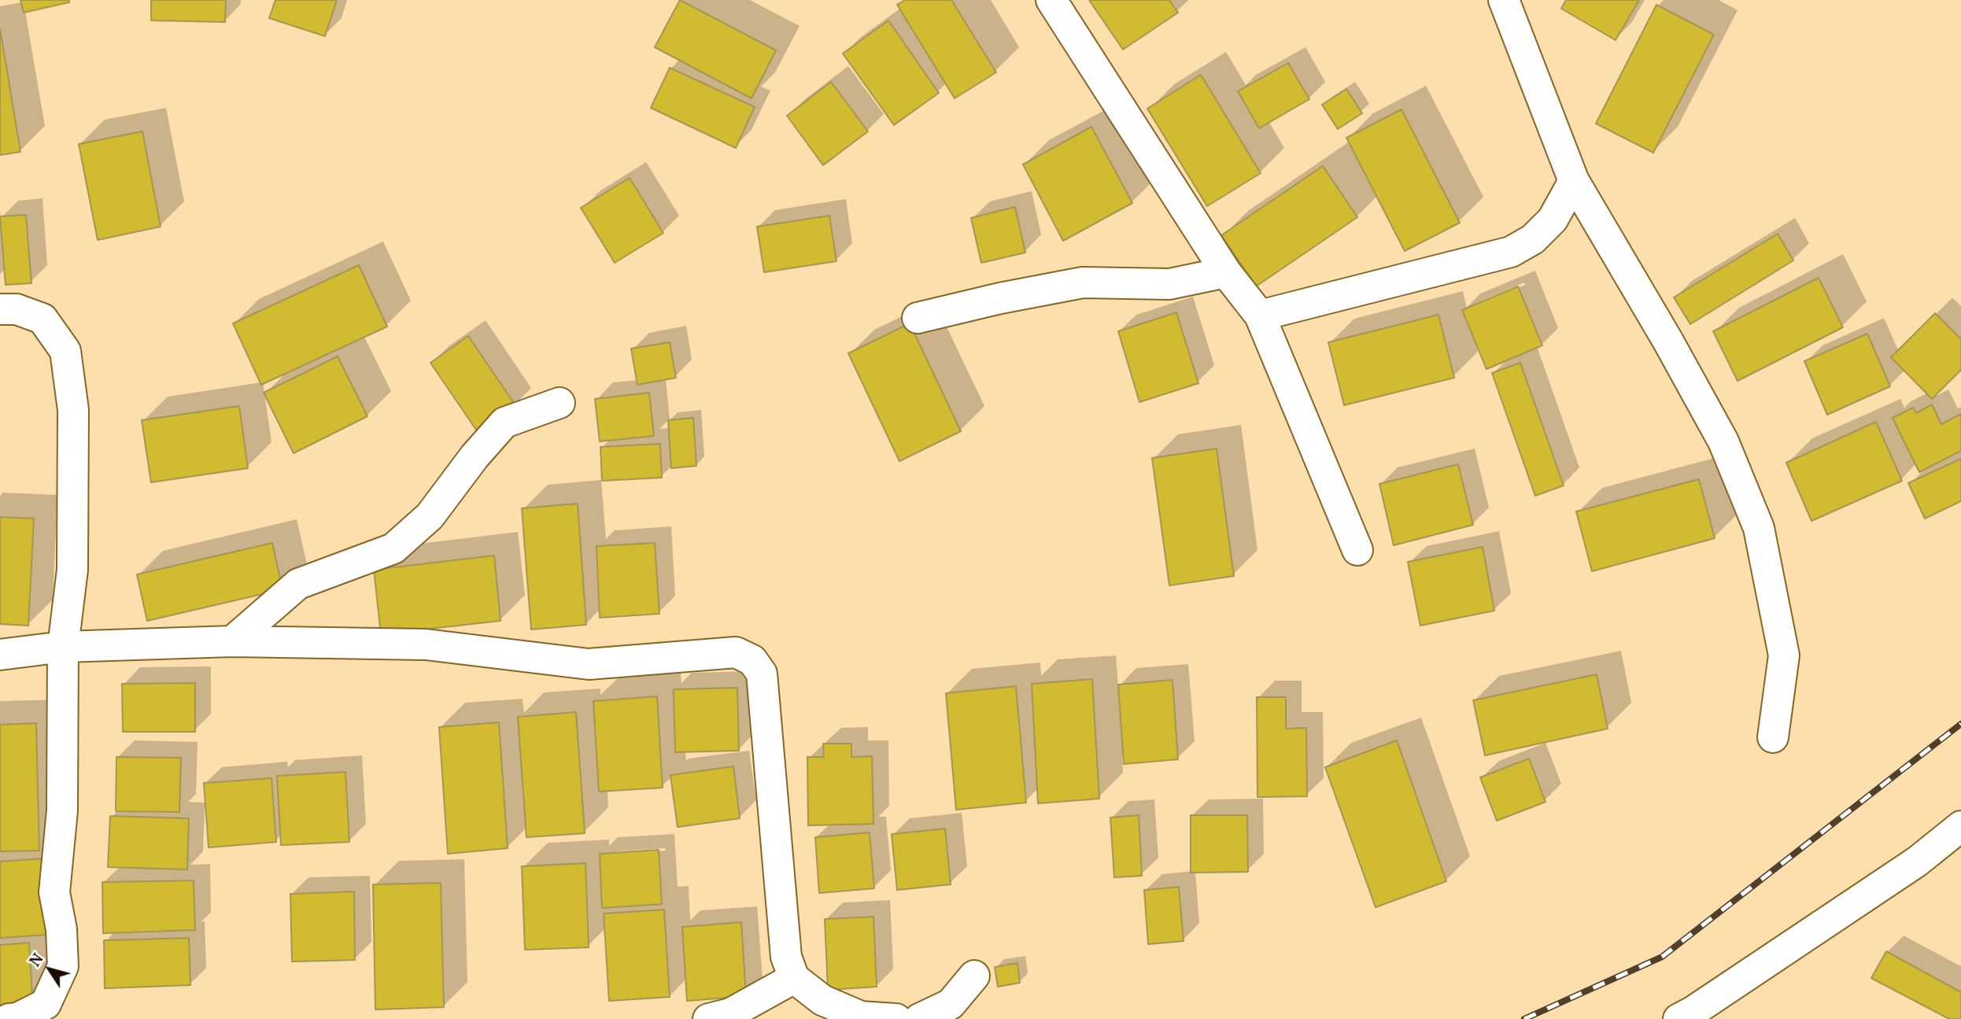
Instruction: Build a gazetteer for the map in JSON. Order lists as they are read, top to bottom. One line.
{"north":"top left"}
